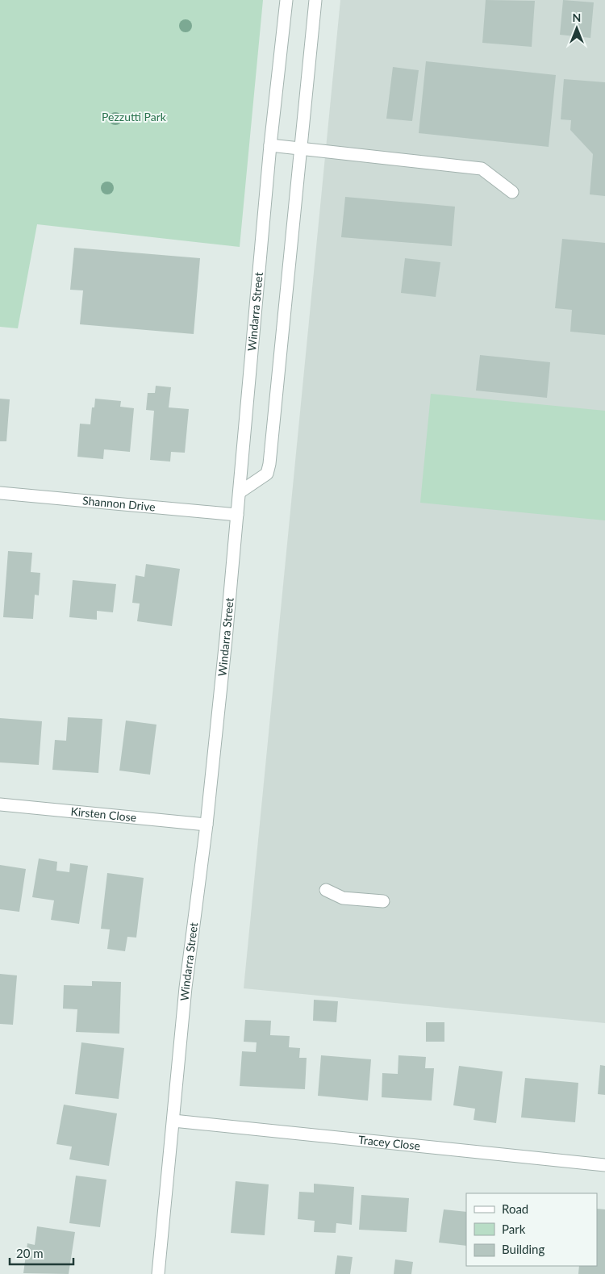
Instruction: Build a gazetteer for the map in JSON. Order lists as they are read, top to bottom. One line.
{"streets":{"street":["Windarra Street","Shannon Drive","Kirsten Close","Tracey Close"]},"crossings":[["Windarra Street","Shannon Drive"],["Windarra Street","Kirsten Close"],["Windarra Street","Tracey Close"]],"parks":["Pezzutti Park"],"legend":["Road","Park","Building"],"scale_bar":"20 m","north":"top"}
